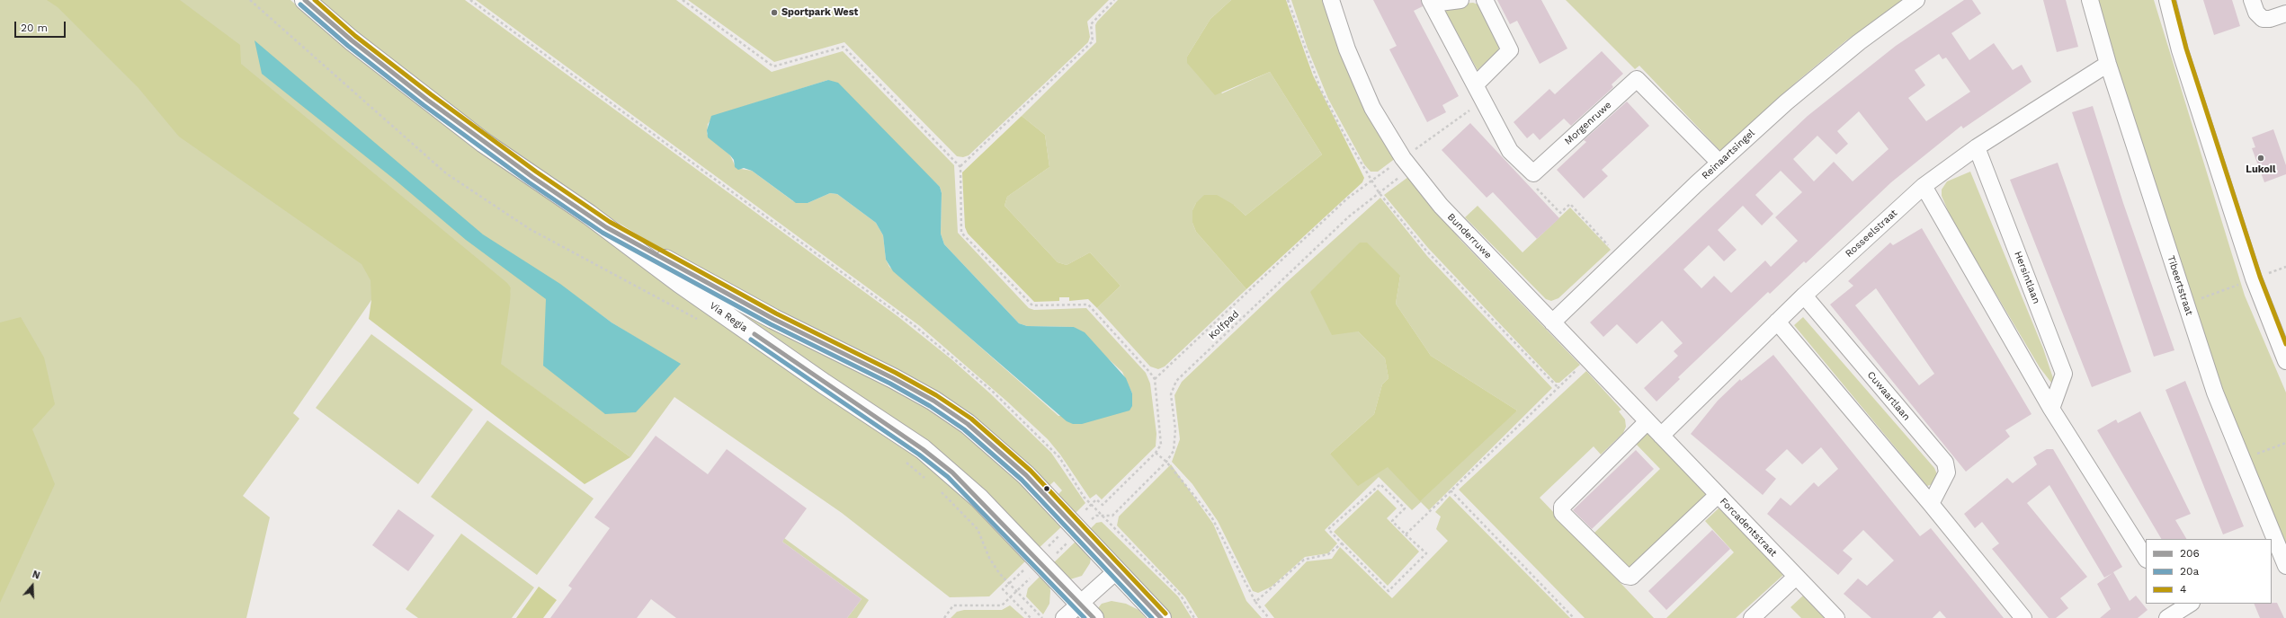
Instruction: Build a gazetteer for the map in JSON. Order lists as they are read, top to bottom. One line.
{"streets":{"main road":["Via Regia"],"street":["Morgenruwe","Reinaartsingel","Rosseelstraat","Bunderruwe","Hersintlaan","Tibeertstraat","Cuwaartlaan","Forcadentstraat"],"path":["Kolfpad"]},"crossings":[["Morgenruwe","Reinaartsingel"],["Reinaartsingel","Bunderruwe"],["Rosseelstraat","Bunderruwe"],["Rosseelstraat","Hersintlaan"],["Rosseelstraat","Tibeertstraat"],["Rosseelstraat","Cuwaartlaan"],["Rosseelstraat","Forcadentstraat"],["Bunderruwe","Kolfpad"],["Bunderruwe","Forcadentstraat"],["Via Regia","Kolfpad"]],"places":["Sportpark West","Lukoil"],"lines":["transit line 206","transit line 4","transit line 20a"],"legend":["206","20a","4"],"scale_bar":"20 m","north":"top"}
